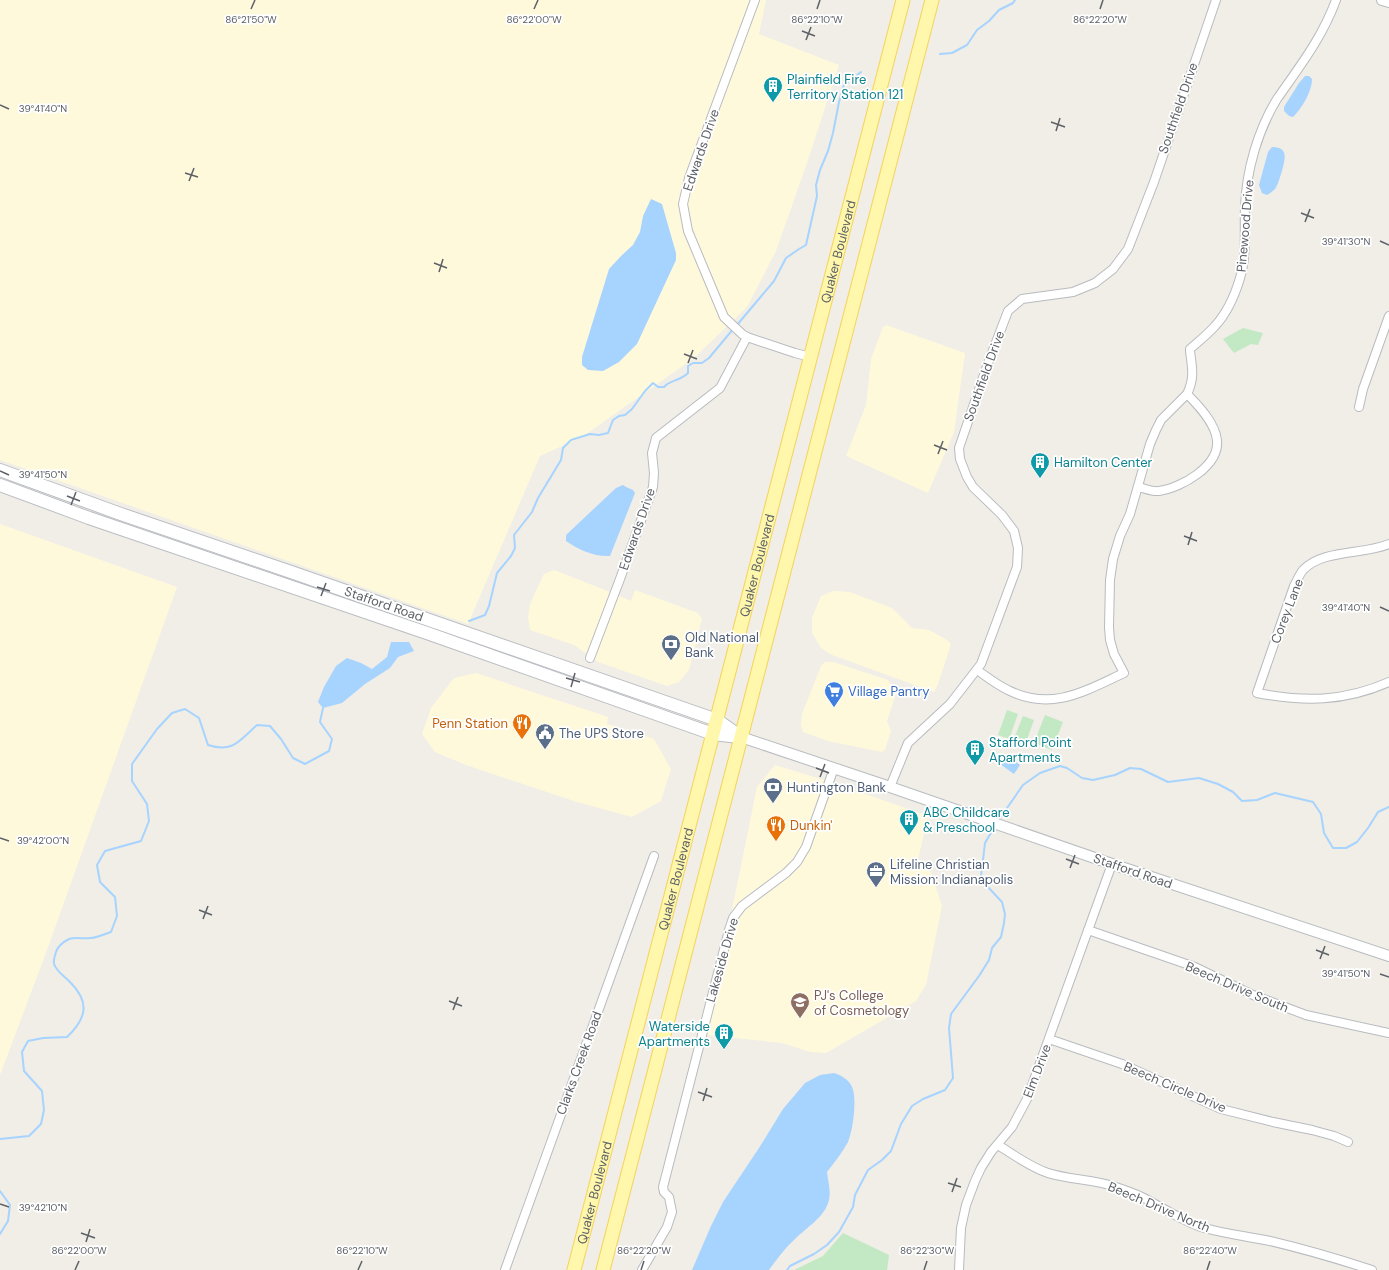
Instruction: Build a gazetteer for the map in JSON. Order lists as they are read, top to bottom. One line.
{"streets":{"main road":["Quaker Boulevard","Stafford Road"],"street":["Southfield Drive","Edwards Drive","Pinewood Drive","Corey Lane","Lakeside Drive","Beech Drive South","Clarks Creek Road","Elm Drive","Beech Circle Drive","Beech Drive North"]},"crossings":[["Southfield Drive","Stafford Road"],["Edwards Drive","Quaker Boulevard"],["Quaker Boulevard","Stafford Road"],["Stafford Road","Lakeside Drive"],["Stafford Road","Elm Drive"],["Beech Drive South","Elm Drive"],["Elm Drive","Beech Circle Drive"],["Elm Drive","Beech Drive North"]],"places":{"building":["Plainfield Fire Territory Station 121","Hamilton Center","Stafford Point Apartments","ABC Childcare & Preschool","Waterside Apartments"],"bank":["Old National Bank","Huntington Bank"],"supermarket":["Village Pantry"],"restaurant":["Penn Station","Dunkin'"],"public building":["The UPS Store"],"office":["Lifeline Christian Mission: Indianapolis"],"school or university":["PJ's College of Cosmetology"]},"coordinates":["86°22'20\"W","86°21'50\"W","86°22'00\"W","86°22'10\"W","39°41'40\"N","39°41'30\"N","39°41'50\"N","39°42'00\"N","39°42'10\"N","86°22'30\"W","86°22'40\"W"]}
